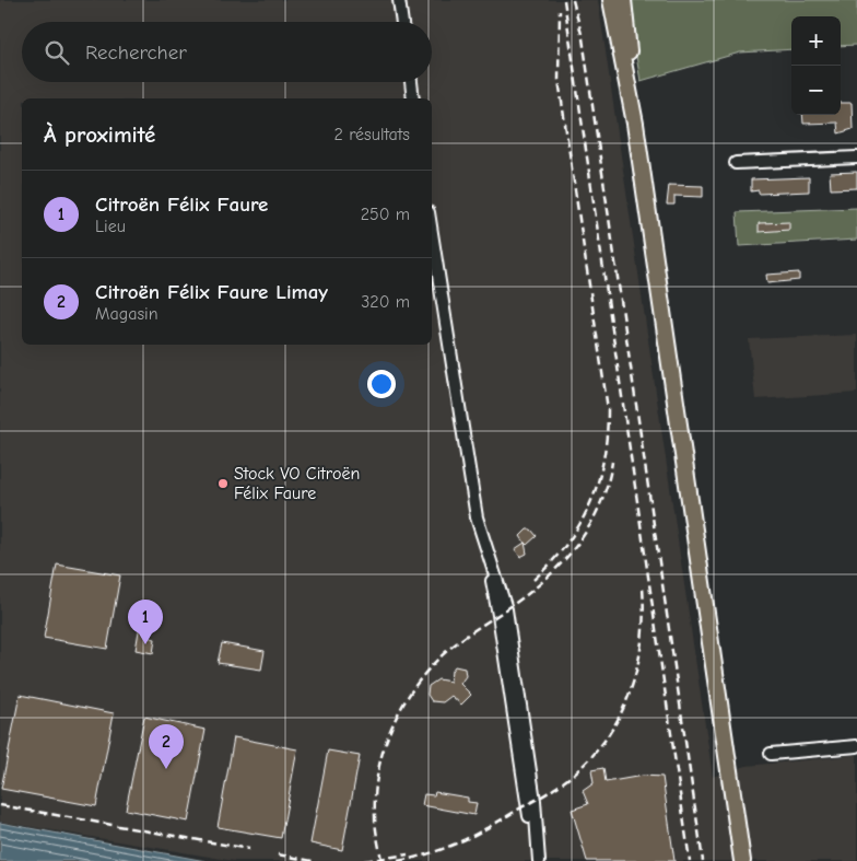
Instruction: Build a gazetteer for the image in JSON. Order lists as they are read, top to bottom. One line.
{"places":["Stock VO Citroën Félix Faure"],"page":{"map_buttons":["+","−"],"search":"Rechercher","heading":["À proximité","2 résultats"],"list":[{"mark":"1","name":"Citroën Félix Faure","note":"Lieu","value":"250 m"},{"mark":"2","name":"Citroën Félix Faure Limay","note":"Magasin","value":"320 m"}],"pins":["1","2"]}}
